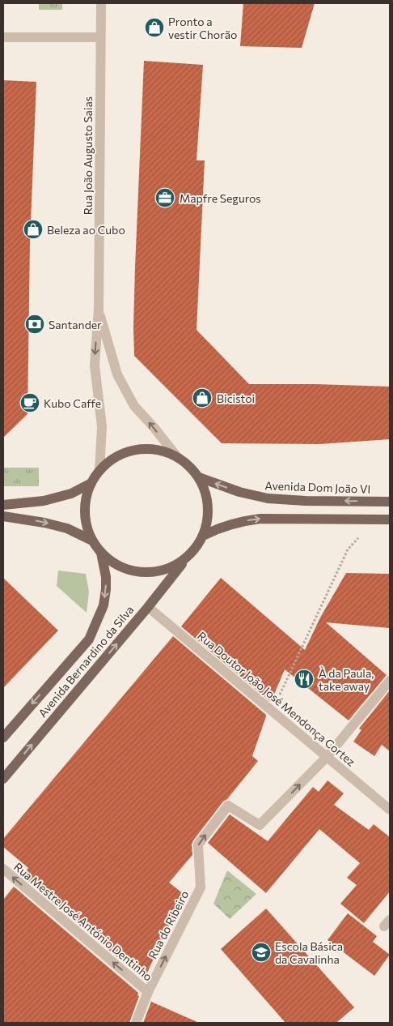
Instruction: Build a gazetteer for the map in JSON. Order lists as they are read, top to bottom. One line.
{"streets":{"main road":["Avenida Dom João VI","Avenida Bernardino da Silva"],"street":["Rua João Augusto Saias","Rua Doutor João José Mendonça Cortez","Rua Mestre José António Dentinho","Rua do Ribeiro"]},"crossings":[["Avenida Dom João VI","Avenida Bernardino da Silva"],["Avenida Bernardino da Silva","Rua Doutor João José Mendonça Cortez"],["Rua Doutor João José Mendonça Cortez","Rua do Ribeiro"],["Rua Mestre José António Dentinho","Rua do Ribeiro"]],"one_way":["Rua Mestre José António Dentinho","Rua do Ribeiro"],"places":{"shop":["Pronto a vestir Chorão","Beleza ao Cubo","Bicistoi"],"office":["Mapfre Seguros"],"bank":["Santander"],"cafe":["Kubo Caffe"],"restaurant":["À da Paula, take away"],"school or university":["Escola Básica da Cavalinha"]}}
